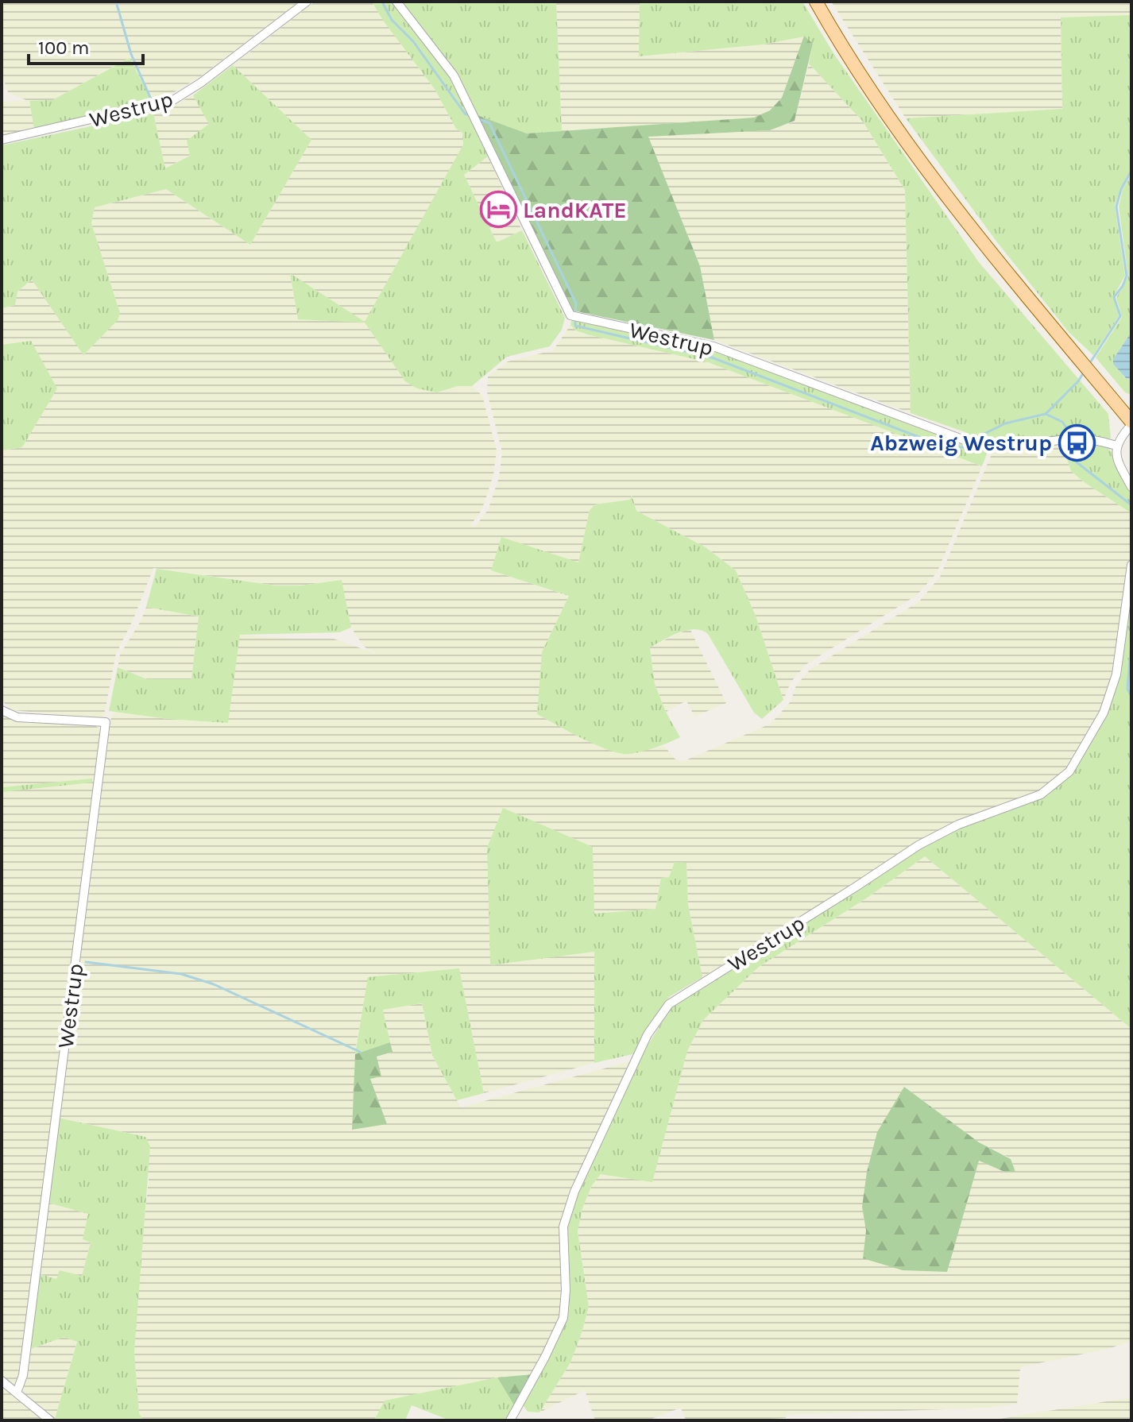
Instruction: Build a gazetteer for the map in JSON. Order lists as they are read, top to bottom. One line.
{"streets":{"street":["Westrup"]},"places":{"hotel":["LandKATE"],"bus stop":["Abzweig Westrup"]},"scale_bar":"100 m"}
